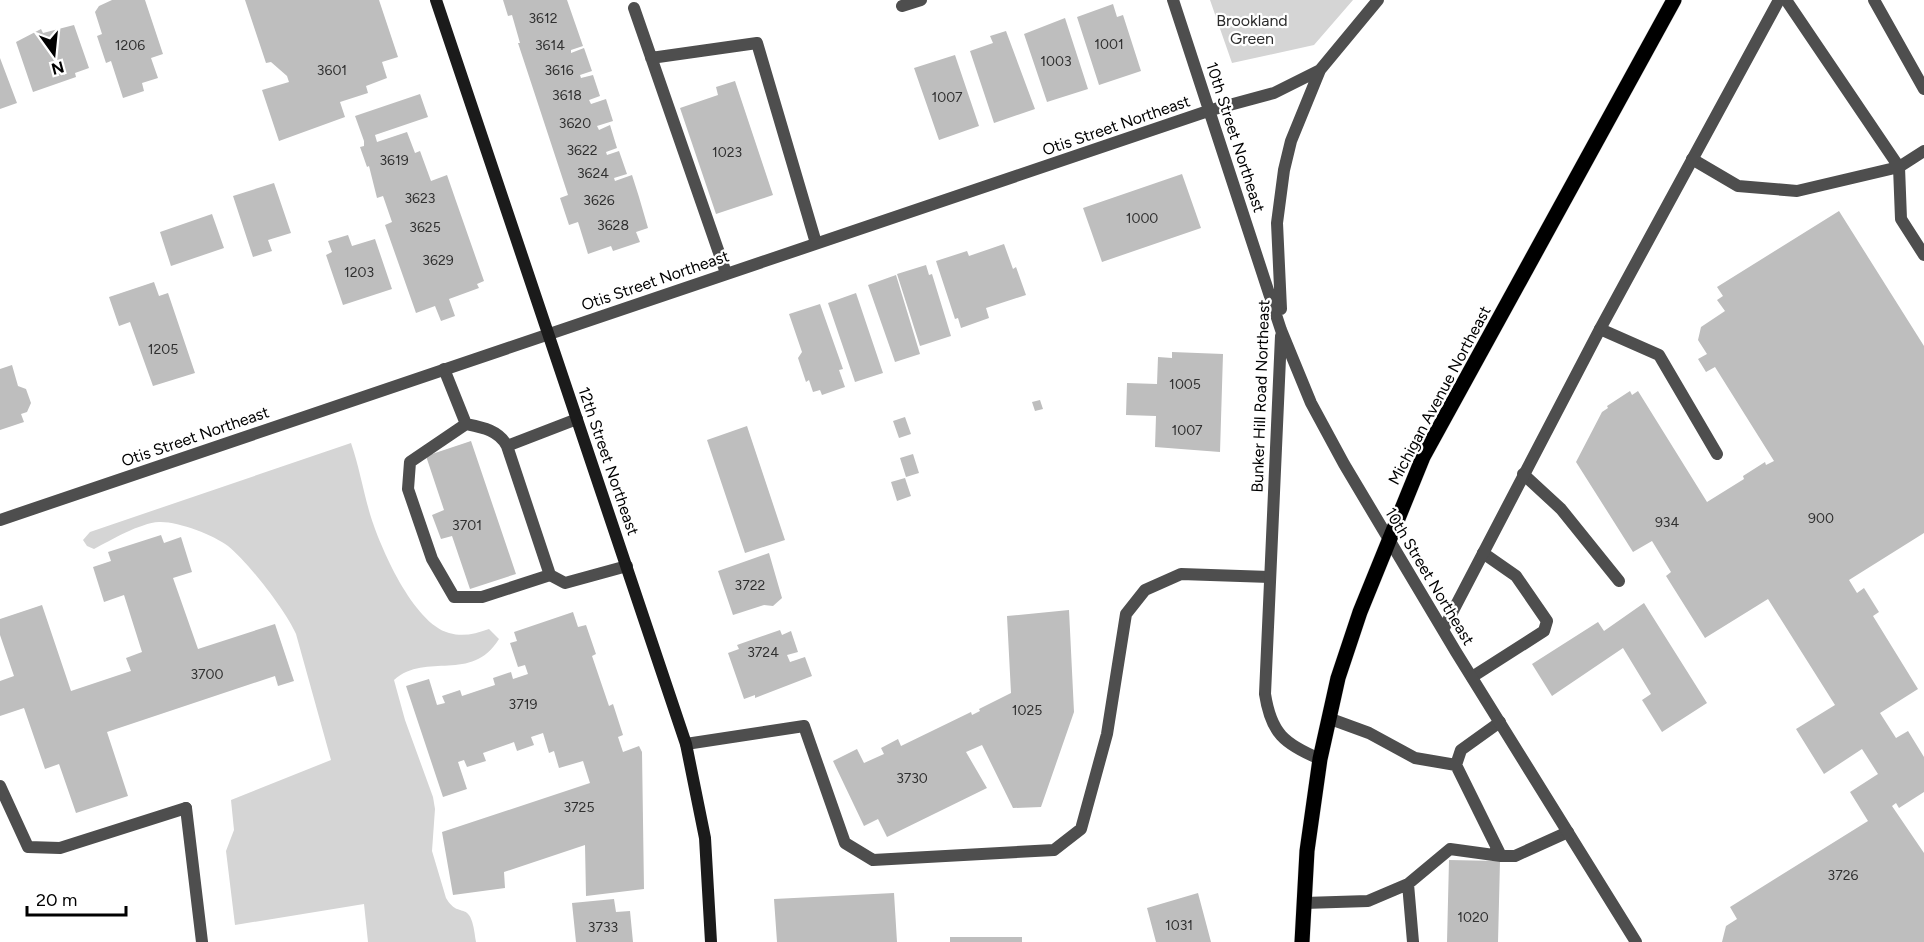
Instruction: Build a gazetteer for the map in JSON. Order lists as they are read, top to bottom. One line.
{"streets":{"main road":["Michigan Avenue Northeast"],"street":["Otis Street Northeast","10th Street Northeast","Bunker Hill Road Northeast","12th Street Northeast"]},"crossings":[["Otis Street Northeast","10th Street Northeast"],["Otis Street Northeast","Bunker Hill Road Northeast"],["Otis Street Northeast","12th Street Northeast"],["10th Street Northeast","Michigan Avenue Northeast"],["10th Street Northeast","Bunker Hill Road Northeast"],["Michigan Avenue Northeast","Bunker Hill Road Northeast"]],"parks":["Brookland Green"],"house_numbers":["3612","1001","1206","3614","1003","3601","3616","3618","1007","3620","3622","1023","3619","3624","3623","3626","1000","3628","3625","3629","1203","1205","1005","1007","900","934","3701","3722","3724","3700","3719","1025","3730","3725","3726","1020","1031","3733"],"scale_bar":"20 m","north":"bottom"}
